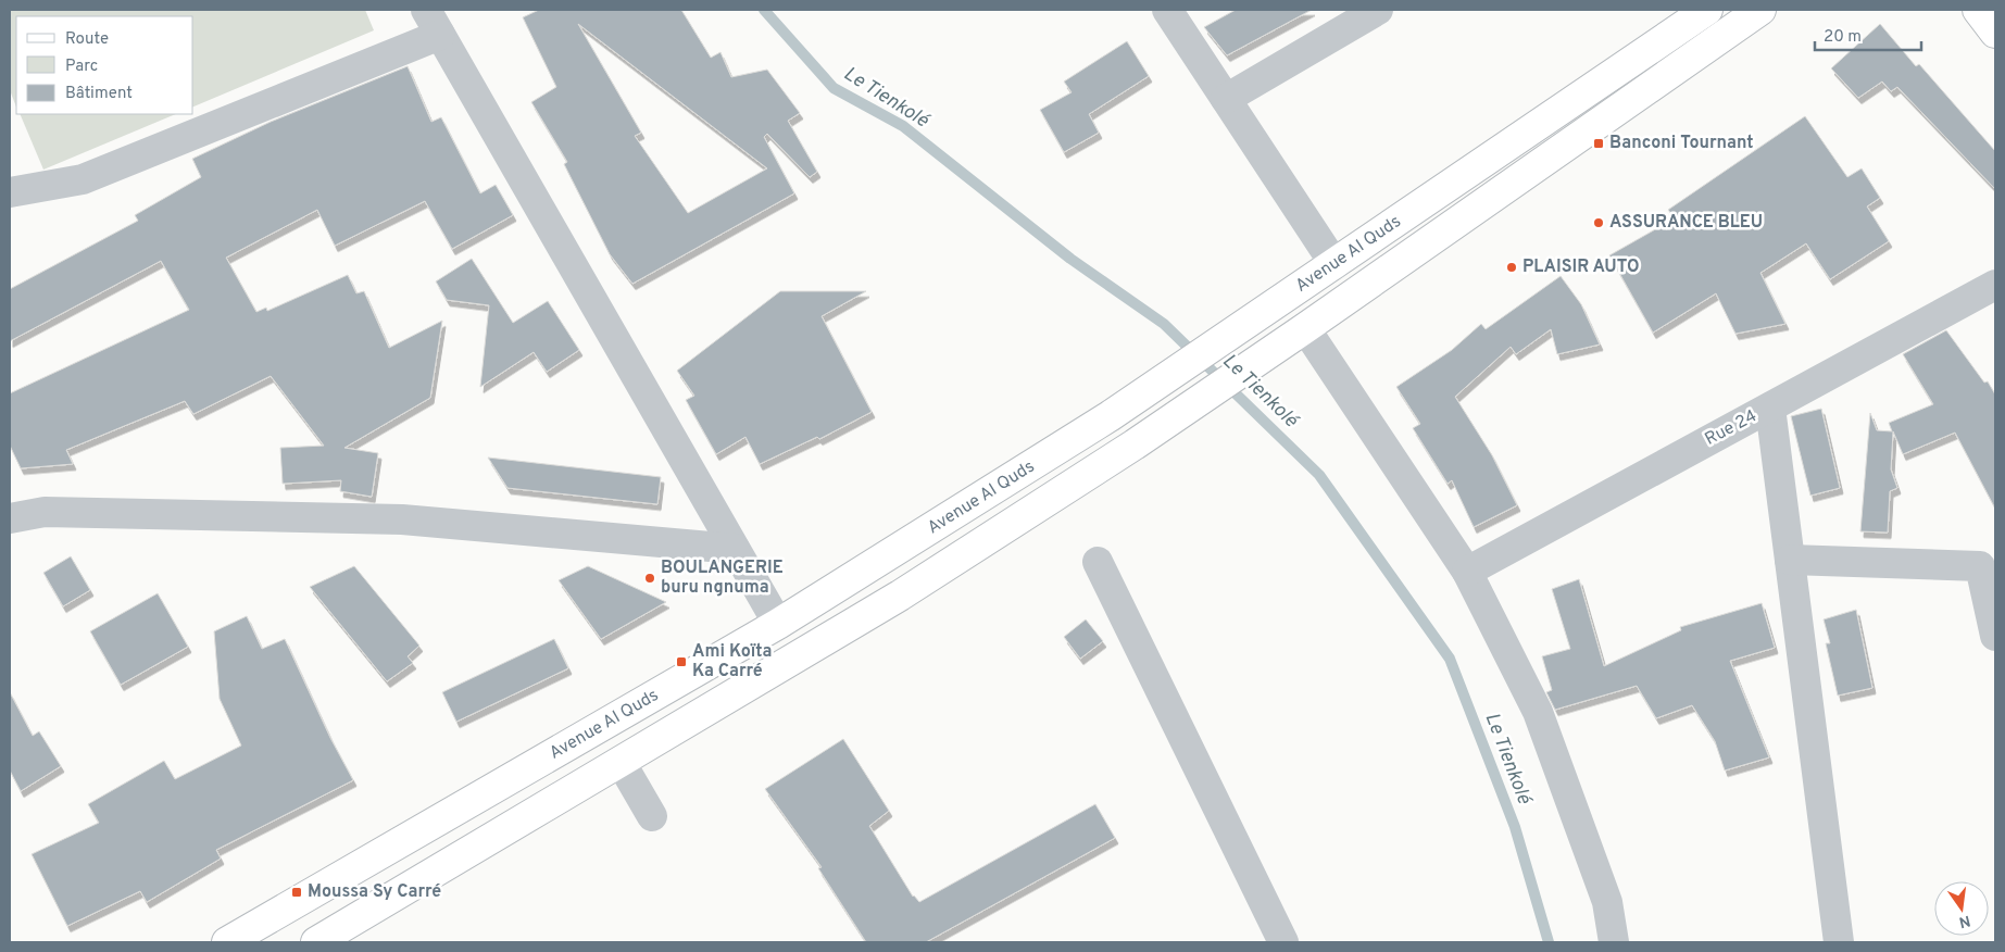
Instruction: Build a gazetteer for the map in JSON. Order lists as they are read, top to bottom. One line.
{"streets":{"main road":["Avenue Al Quds"],"street":["Rue 24"]},"water":["Le Tienkolé"],"places":{"transit":["Banconi Tournant","Ami Koïta Ka Carré","Moussa Sy Carré"],"other":["ASSURANCE BLEU","PLAISIR AUTO","BOULANGERIE buru ngnuma"]},"legend":["Route","Parc","Bâtiment"],"scale_bar":"20 m","north":"bottom"}
